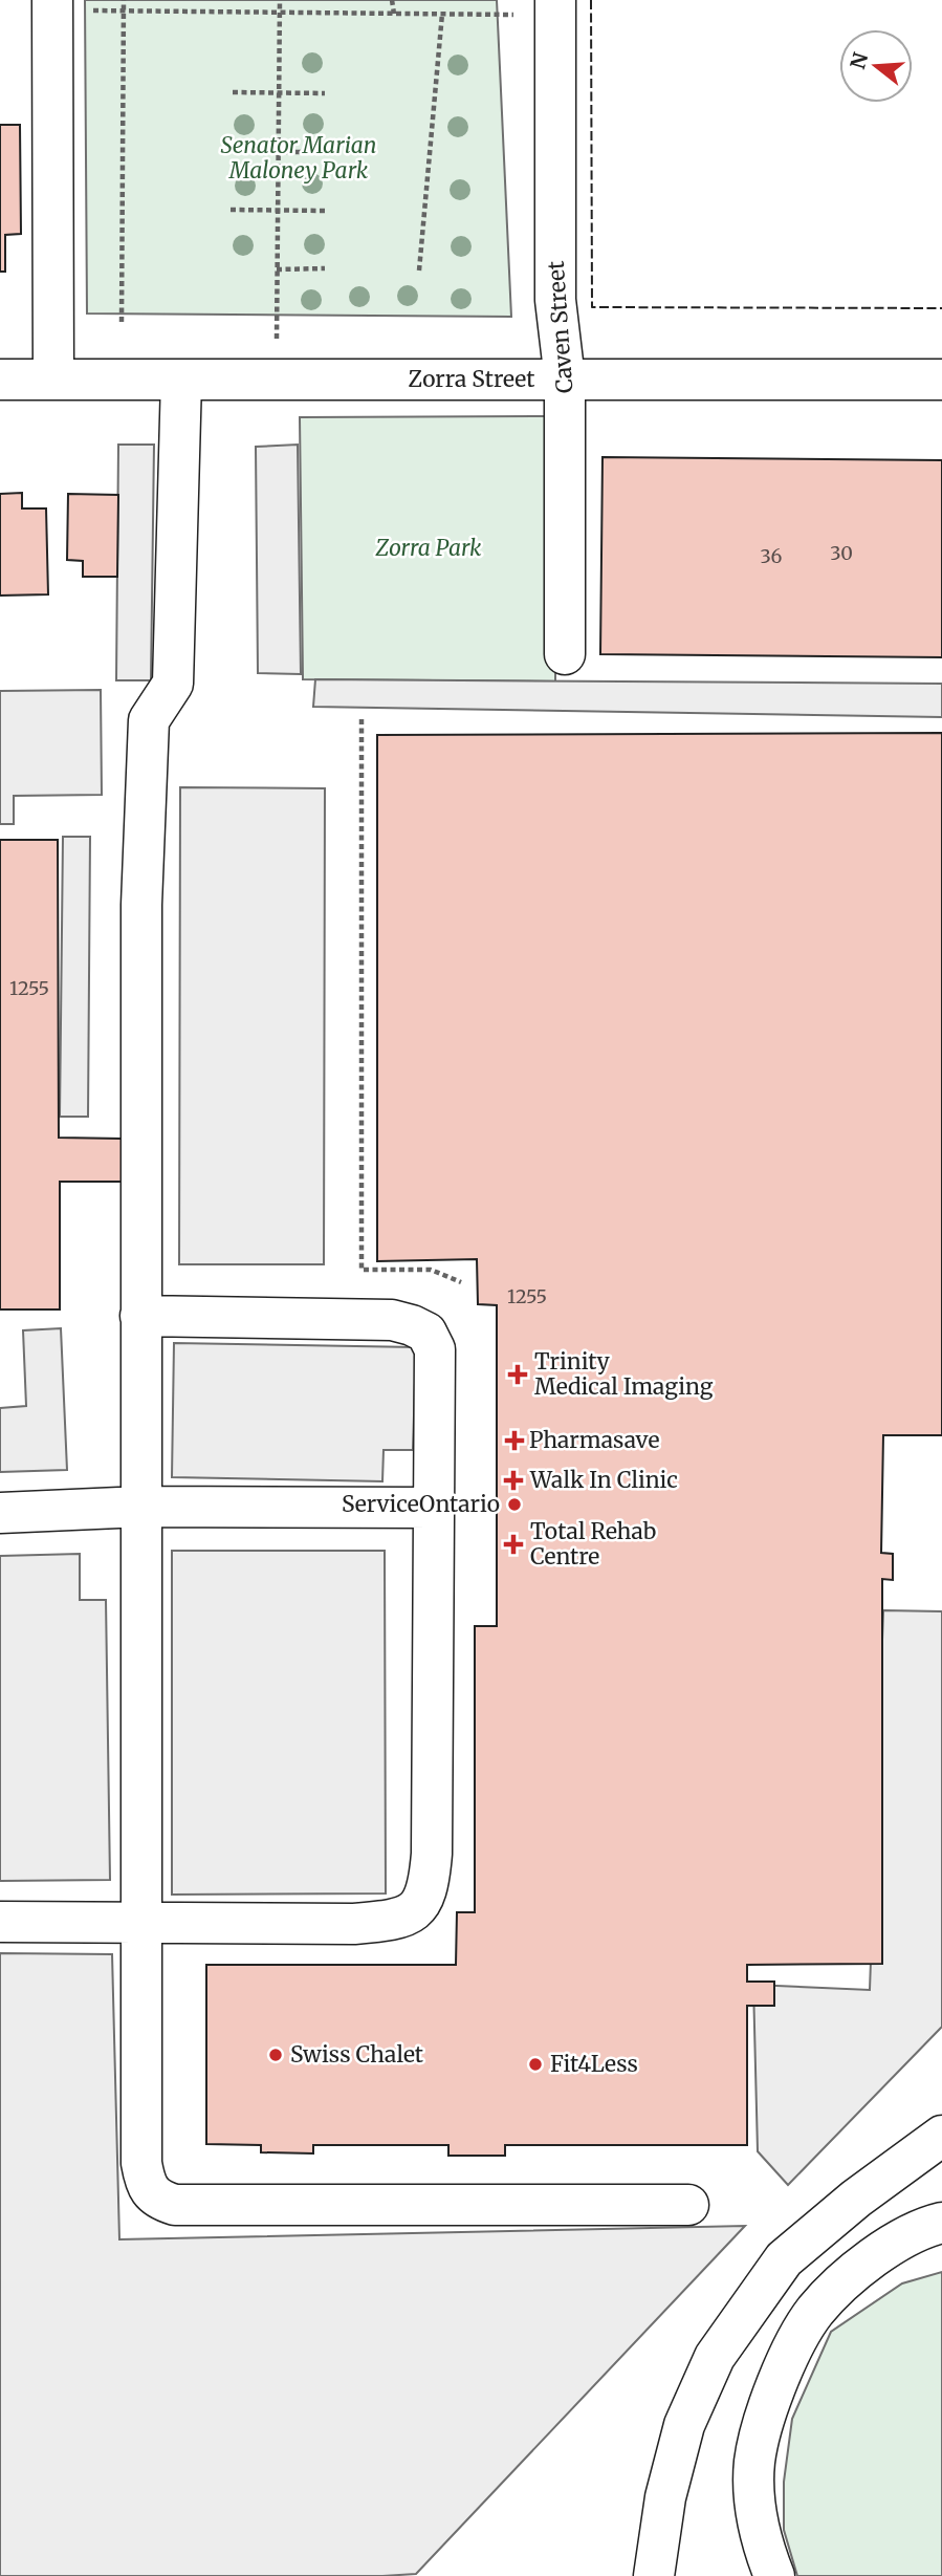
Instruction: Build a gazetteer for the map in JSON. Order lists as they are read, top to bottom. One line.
{"streets":{"main road":["Caven Street","Zorra Street"]},"crossings":[["Caven Street","Zorra Street"]],"parks":["Senator Marian Maloney Park","Zorra Park"],"places":{"health":["Trinity Medical Imaging","Pharmasave","Walk In Clinic","Total Rehab Centre"],"other":["ServiceOntario","Swiss Chalet","Fit4Less"]},"house_numbers":["30","36","1255","1255"],"north":"left"}
